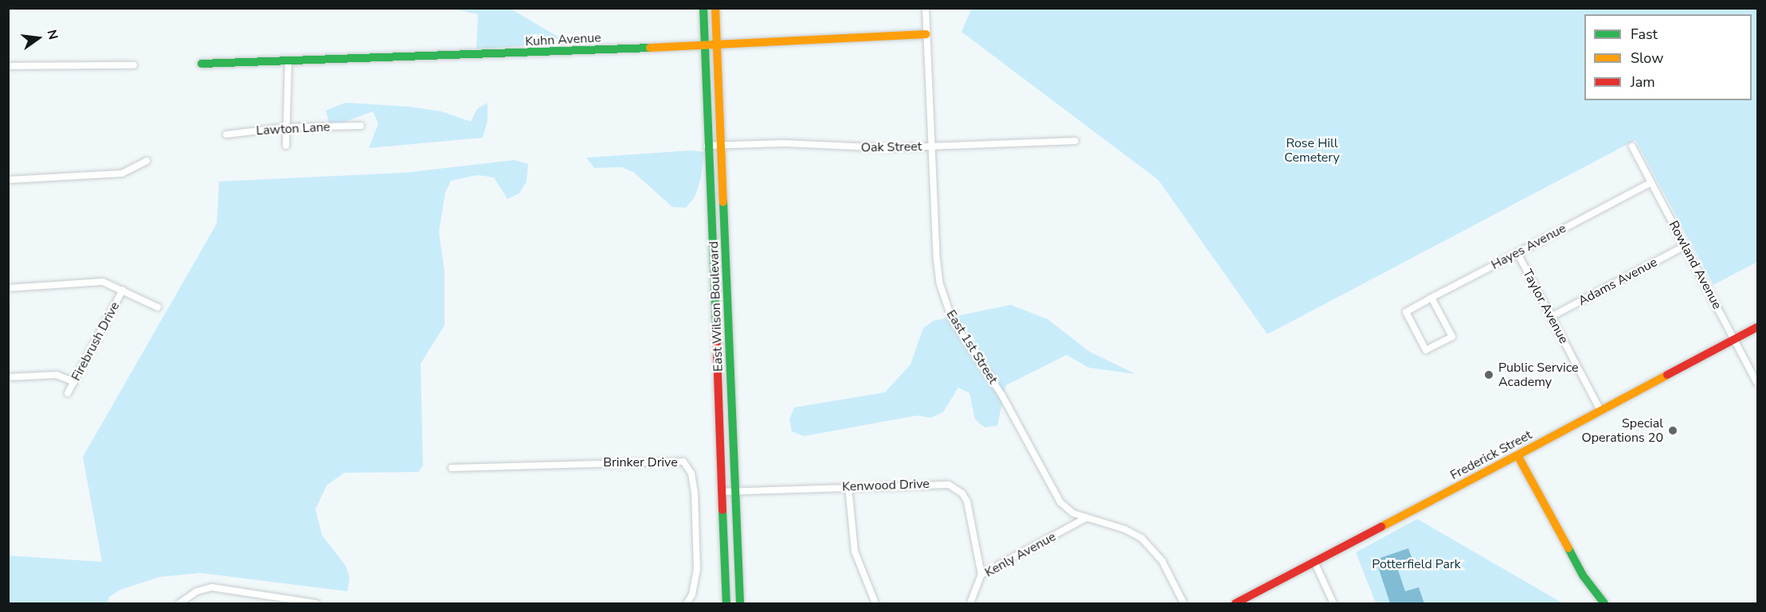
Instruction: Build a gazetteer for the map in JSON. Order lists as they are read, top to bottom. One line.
{"streets":{"main road":["Kuhn Avenue","East Wilson Boulevard","Frederick Street"],"street":["Lawton Lane","Oak Street","Hayes Avenue","Rowland Avenue","Adams Avenue","Taylor Avenue","Firebrush Drive","East 1st Street","Brinker Drive","Kenwood Drive","Kenly Avenue"]},"crossings":[["Kuhn Avenue","East Wilson Boulevard"],["Kuhn Avenue","East 1st Street"],["Oak Street","East Wilson Boulevard"],["Oak Street","East 1st Street"],["Hayes Avenue","Rowland Avenue"],["Hayes Avenue","Taylor Avenue"],["Rowland Avenue","Adams Avenue"],["Rowland Avenue","Frederick Street"],["Adams Avenue","Taylor Avenue"],["East Wilson Boulevard","Kenwood Drive"],["Taylor Avenue","Frederick Street"],["East 1st Street","Kenly Avenue"],["Kenwood Drive","Kenly Avenue"]],"parks":["Rose Hill Cemetery","Potterfield Park"],"places":["Public Service Academy","Special Operations 20"],"legend":["Fast","Slow","Jam"],"north":"right"}
